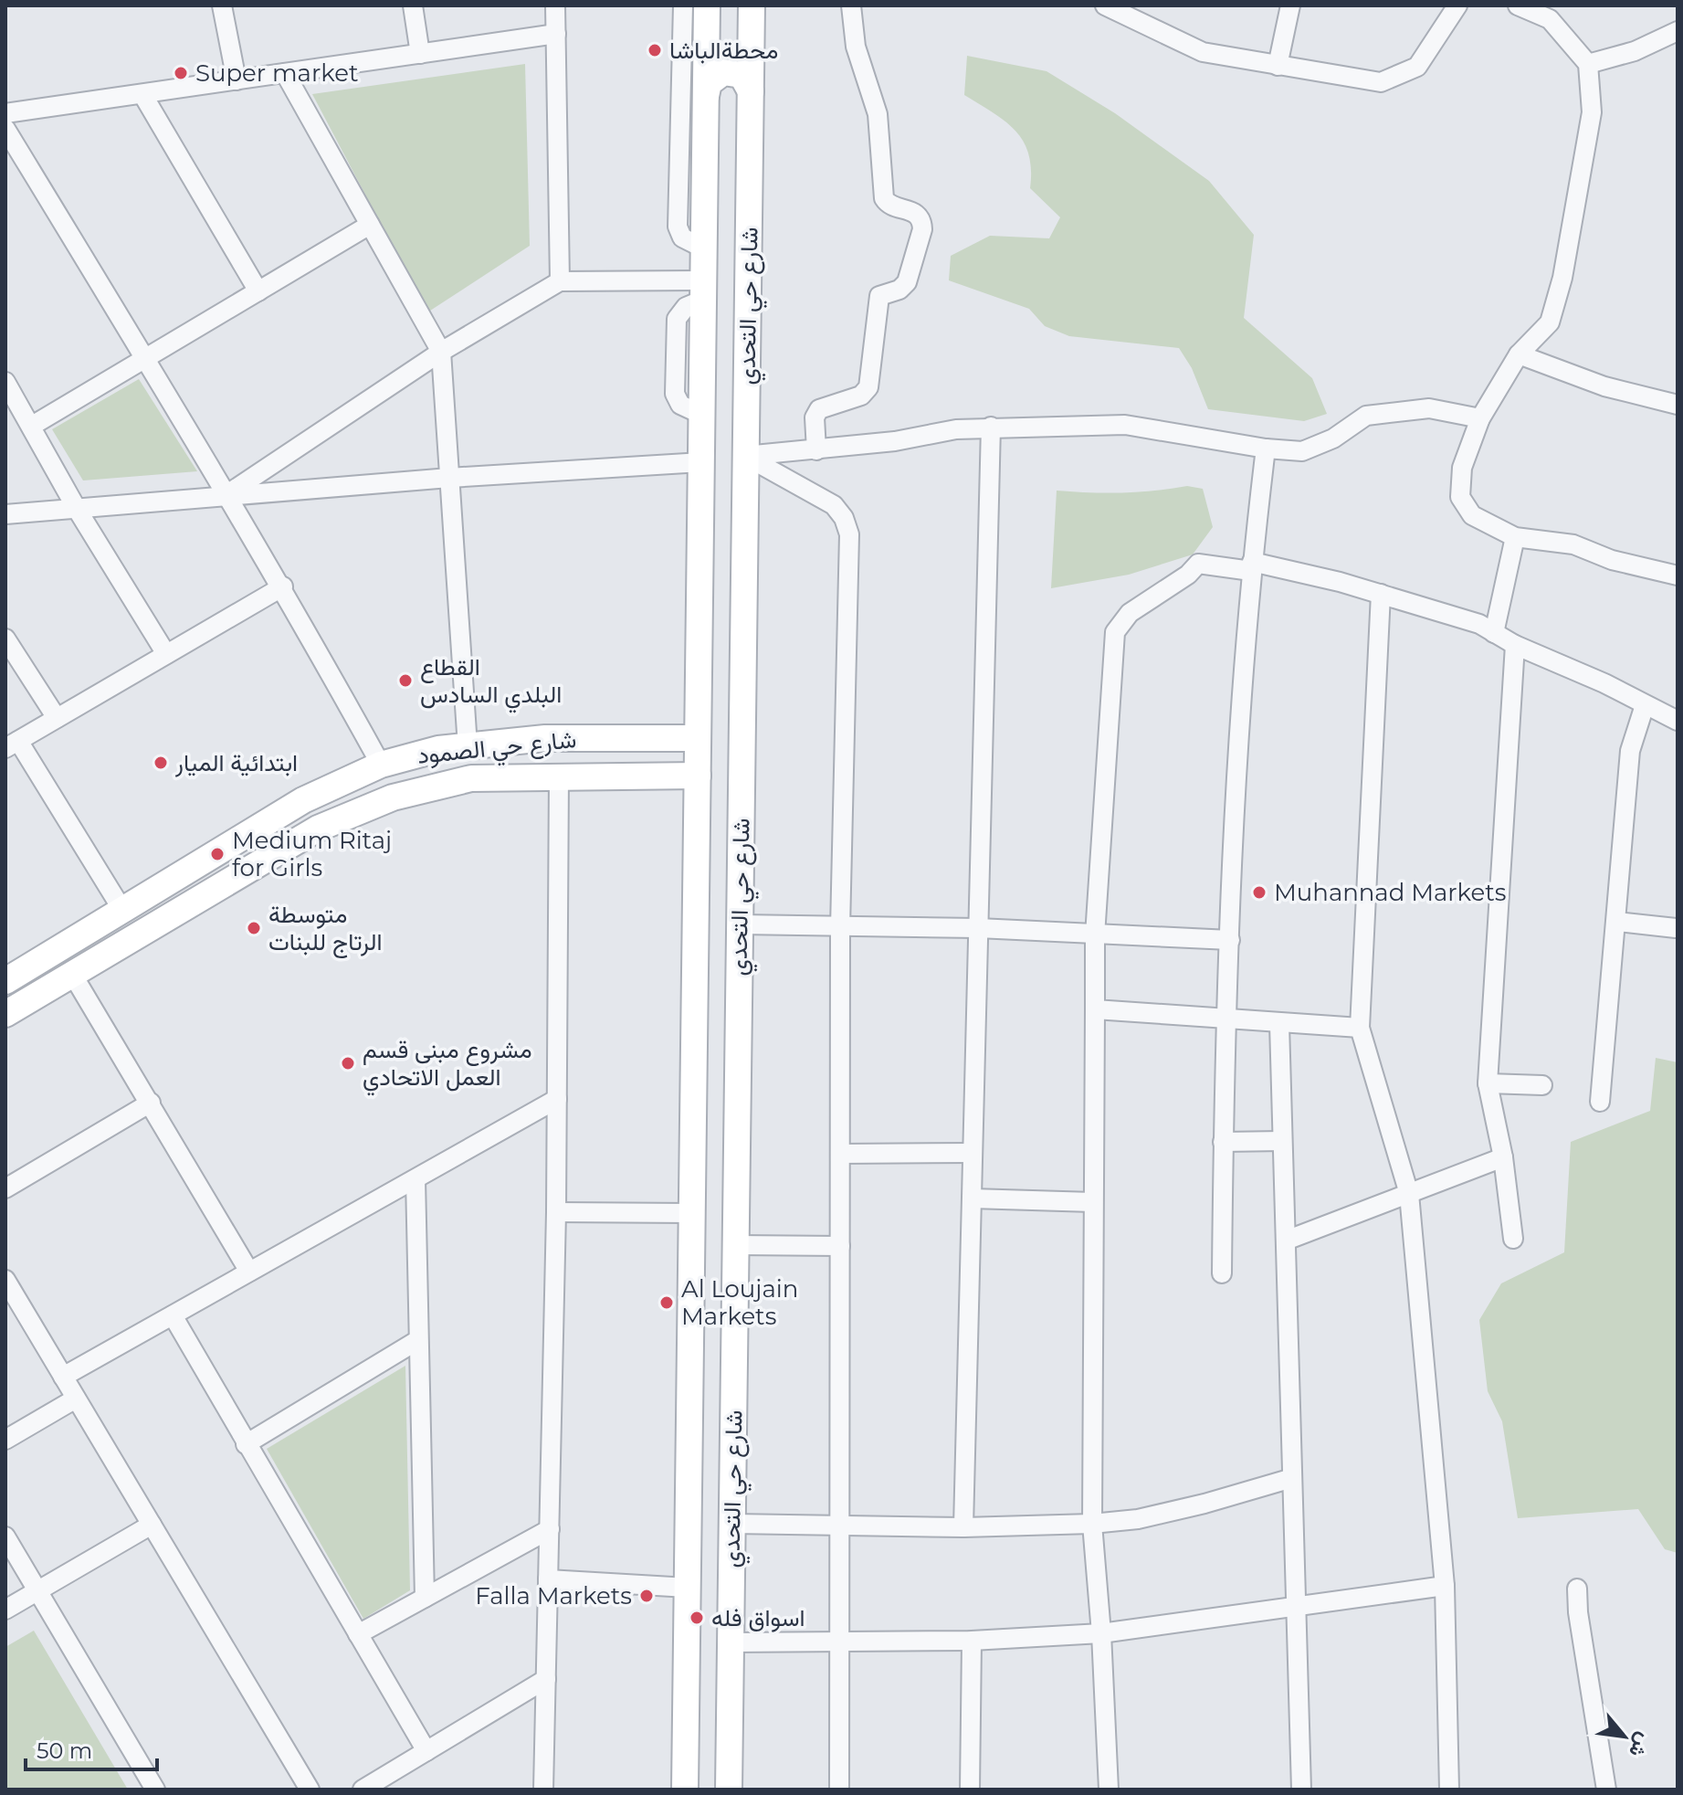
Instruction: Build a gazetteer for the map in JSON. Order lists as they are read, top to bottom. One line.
{"streets":{"main road":["شارع حي التحدي","شارع حي الصمود"]},"crossings":[["شارع حي التحدي","شارع حي الصمود"]],"places":["محطةالباشا","Super market","القطاع البلدي السادس","ابتدائية الميار","Medium Ritaj for Girls","Muhannad Markets","متوسطة الرتاج للبنات","مشروع مبنى قسم العمل الاتحادي","Al Loujain Markets","Falla Markets","اسواق فله"],"scale_bar":"50 m","north":"bottom right"}
